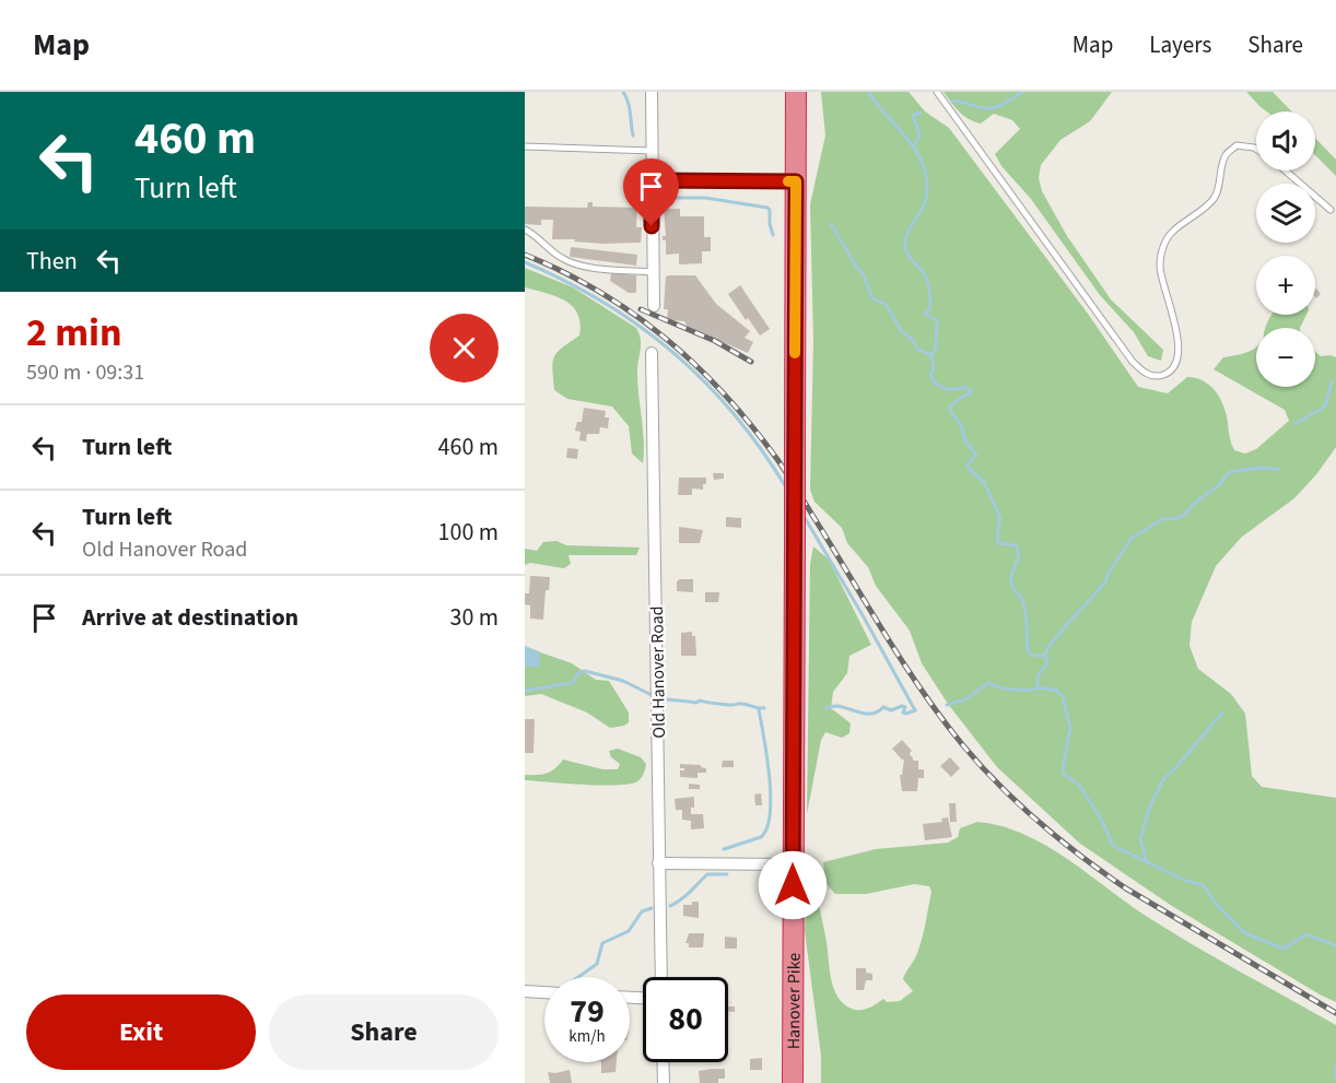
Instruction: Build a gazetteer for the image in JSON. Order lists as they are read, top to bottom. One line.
{"streets":{"highway":["Hanover Pike"],"street":["Old Hanover Road"]},"page":{"header":"Map","nav":["Map","Layers","Share"],"turn":["460 m","Turn left"],"map_buttons":["+","−"],"then":"Then","heading":["2 min","590 m · 09:31"],"list":[{"name":"Turn left","value":"460 m"},{"name":"Turn left","note":"Old Hanover Road","value":"100 m"},{"name":"Arrive at destination","value":"30 m"}],"speed":"79 km/h","limit":"80","buttons":["Exit","Share"]}}
